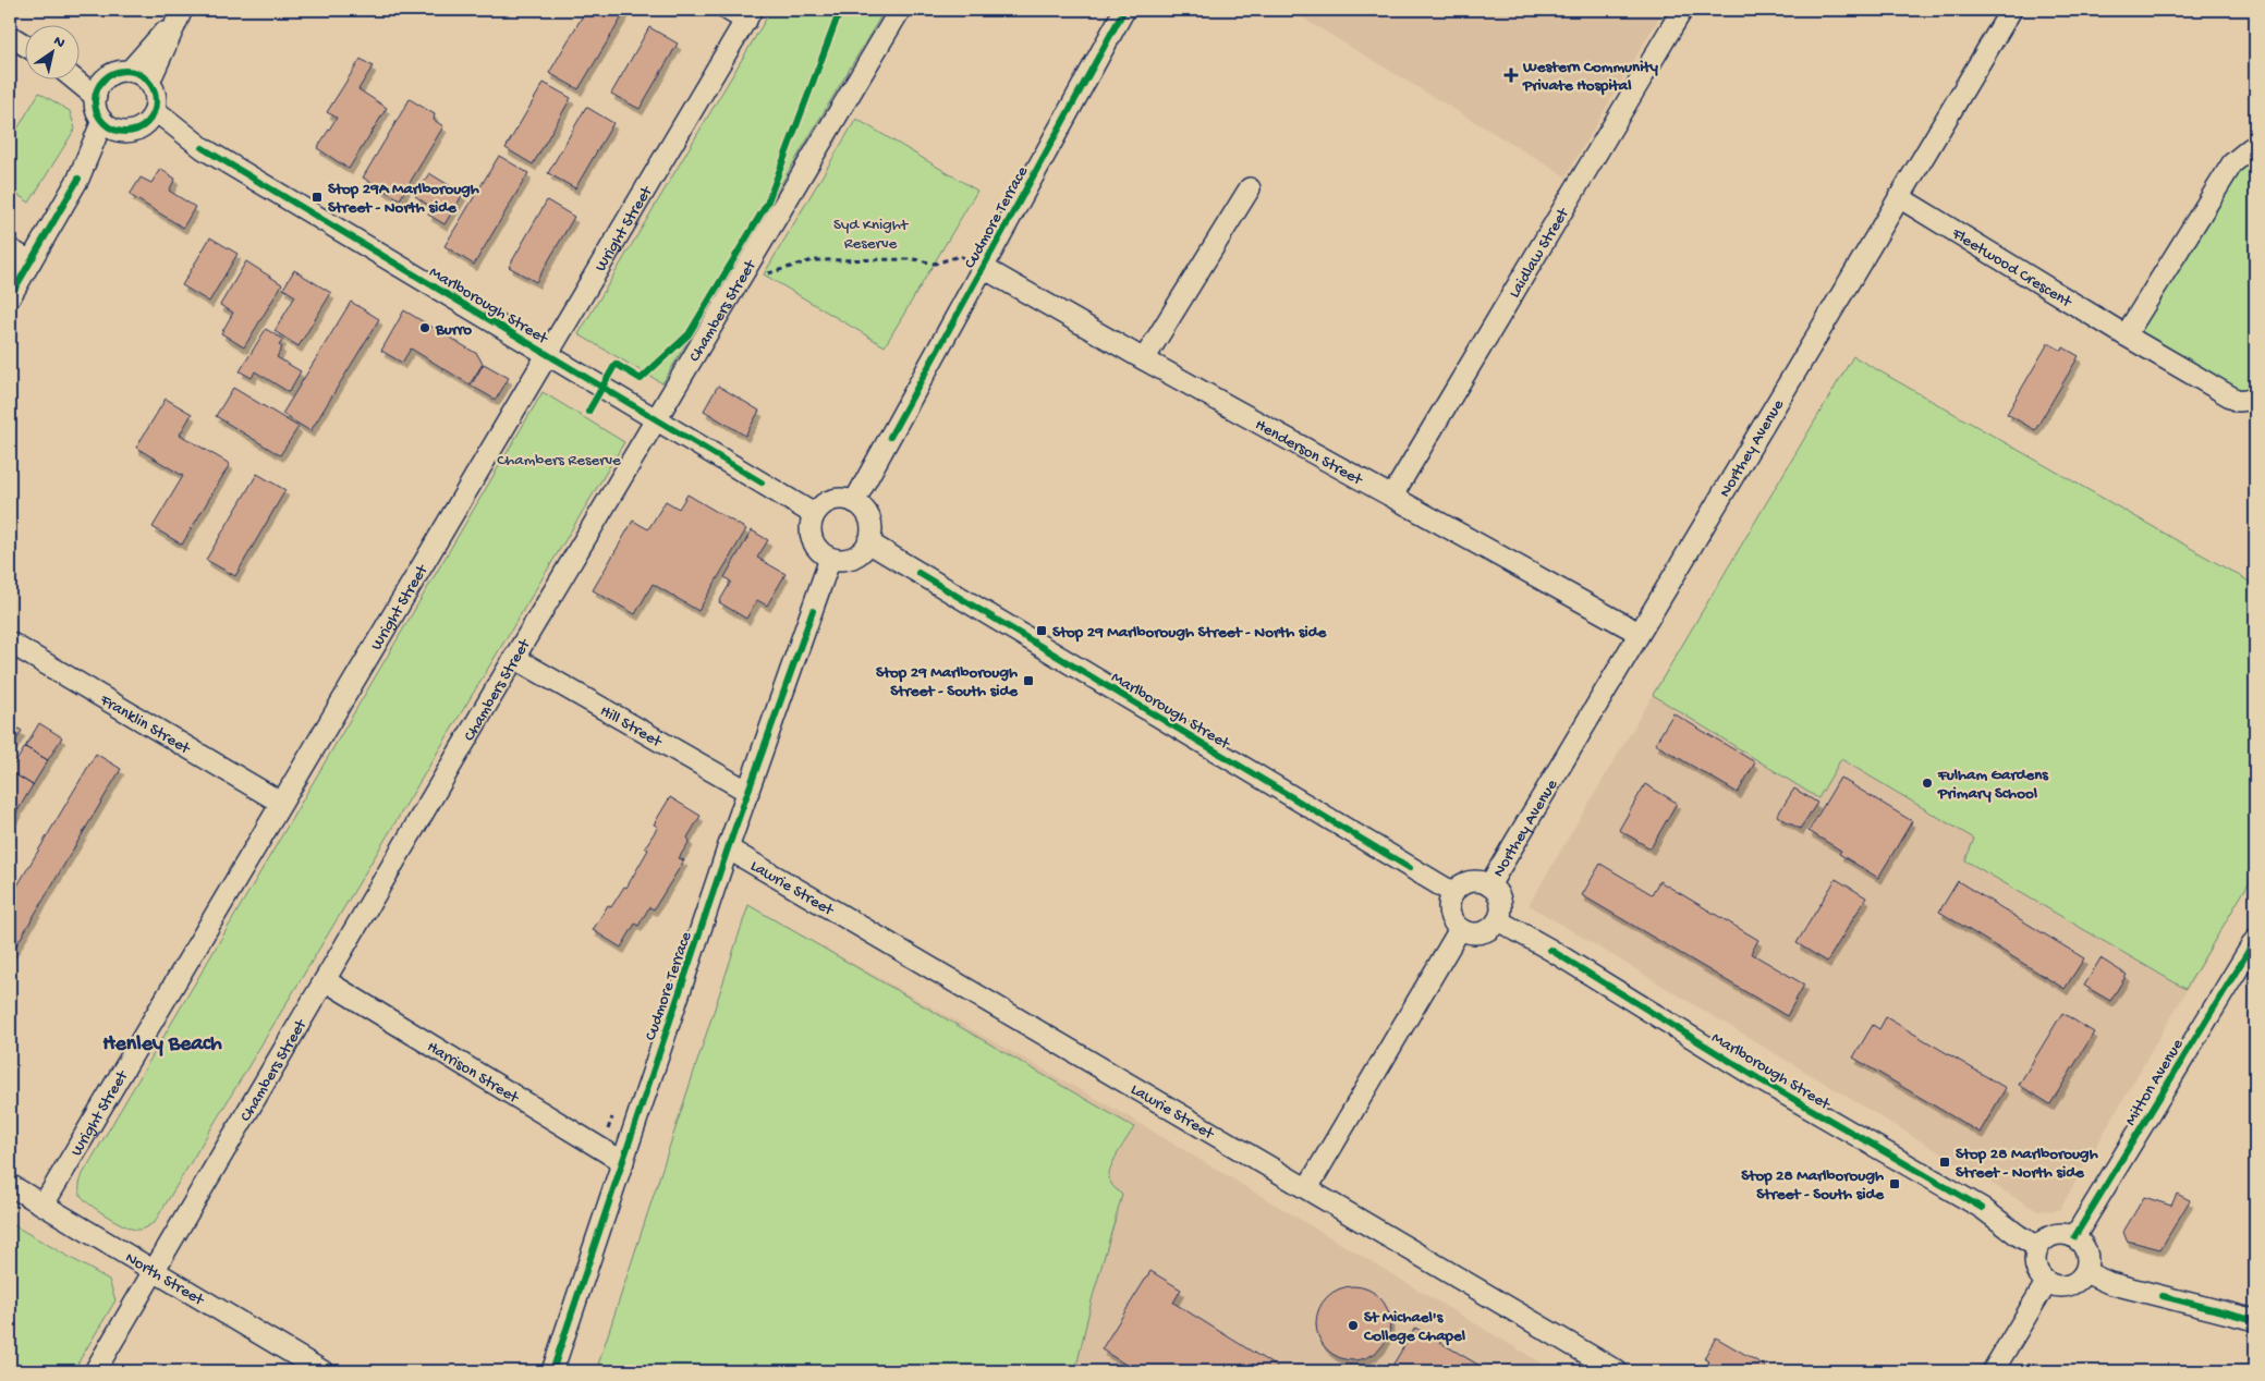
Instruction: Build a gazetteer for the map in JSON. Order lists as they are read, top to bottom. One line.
{"streets":{"street":["Cudmore Terrace","Wright Street","Laidlaw Street","Fleetwood Crescent","Marlborough Street","Chambers Street","Northey Avenue","Henderson Street","Franklin Street","Hill Street","Lawrie Street","Harrison Street","Mitton Avenue","North Street"]},"crossings":[["Cudmore Terrace","Marlborough Street"],["Cudmore Terrace","Henderson Street"],["Cudmore Terrace","Hill Street"],["Cudmore Terrace","Lawrie Street"],["Cudmore Terrace","Harrison Street"],["Wright Street","Marlborough Street"],["Wright Street","Franklin Street"],["Wright Street","North Street"],["Laidlaw Street","Henderson Street"],["Fleetwood Crescent","Northey Avenue"],["Marlborough Street","Chambers Street"],["Marlborough Street","Northey Avenue"],["Marlborough Street","Mitton Avenue"],["Chambers Street","Hill Street"],["Chambers Street","Harrison Street"],["Chambers Street","North Street"],["Northey Avenue","Henderson Street"]],"districts":["Henley Beach"],"parks":["Syd Knight Reserve","Chambers Reserve"],"places":{"health":["Western Community Private Hospital"],"transit":["Stop 29A Marlborough Street - North side","Stop 29 Marlborough Street - North side","Stop 29 Marlborough Street - South side","Stop 28 Marlborough Street - North side","Stop 28 Marlborough Street - South side"],"other":["Burro","Fulham Gardens Primary School","St Michael's College Chapel"]},"north":"top right"}
